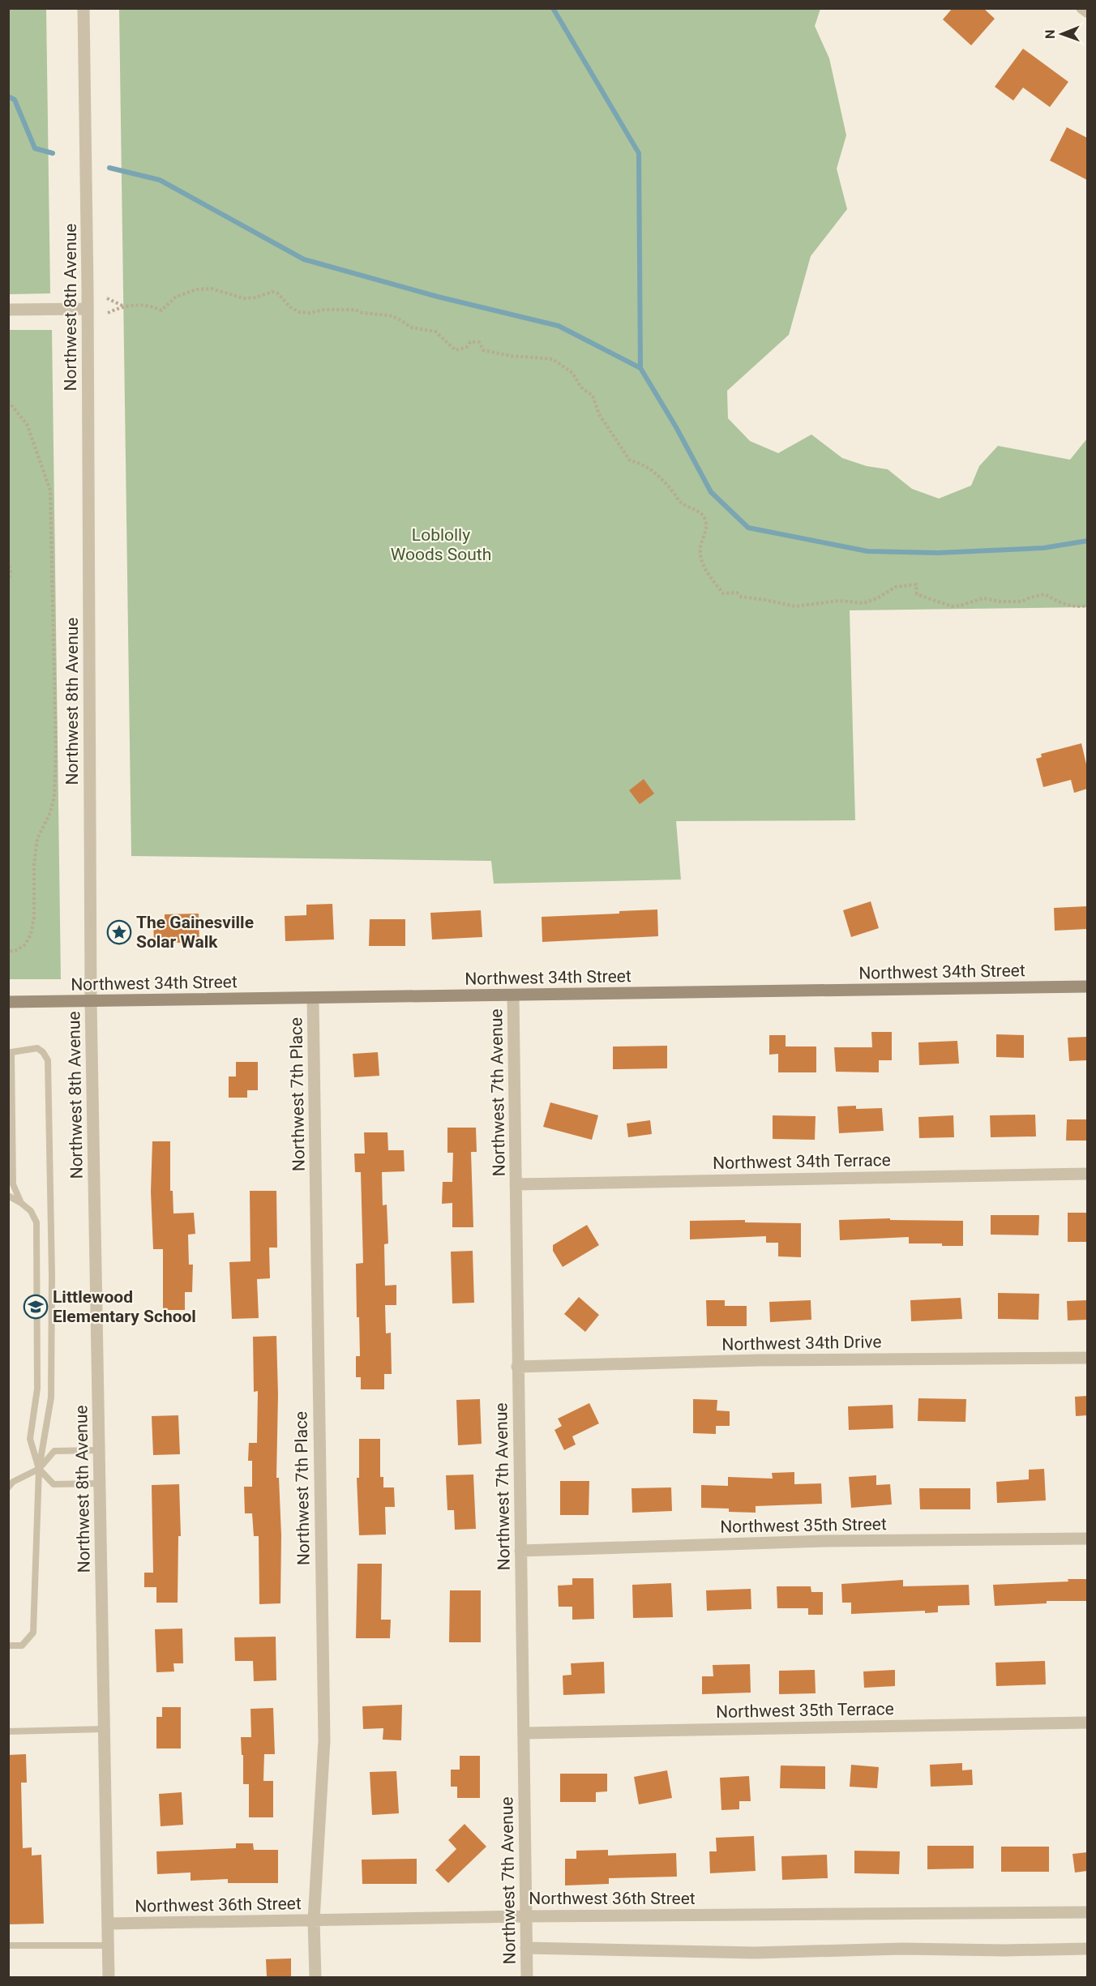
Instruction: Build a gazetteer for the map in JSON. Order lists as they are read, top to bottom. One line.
{"streets":{"main road":["Northwest 34th Street"],"street":["Northwest 8th Avenue","Northwest 7th Avenue","Northwest 7th Place","Northwest 34th Terrace","Northwest 34th Drive","Northwest 35th Street","Northwest 35th Terrace","Northwest 36th Street"]},"crossings":[["Northwest 8th Avenue","Northwest 34th Street"],["Northwest 8th Avenue","Northwest 36th Street"],["Northwest 34th Street","Northwest 7th Avenue"],["Northwest 34th Street","Northwest 7th Place"],["Northwest 7th Avenue","Northwest 34th Terrace"],["Northwest 7th Avenue","Northwest 34th Drive"],["Northwest 7th Avenue","Northwest 35th Street"],["Northwest 7th Avenue","Northwest 35th Terrace"],["Northwest 7th Avenue","Northwest 36th Street"],["Northwest 7th Place","Northwest 36th Street"]],"parks":["Loblolly Woods South"],"places":{"place":["The Gainesville Solar Walk"],"school or university":["Littlewood Elementary School"]},"north":"left"}
